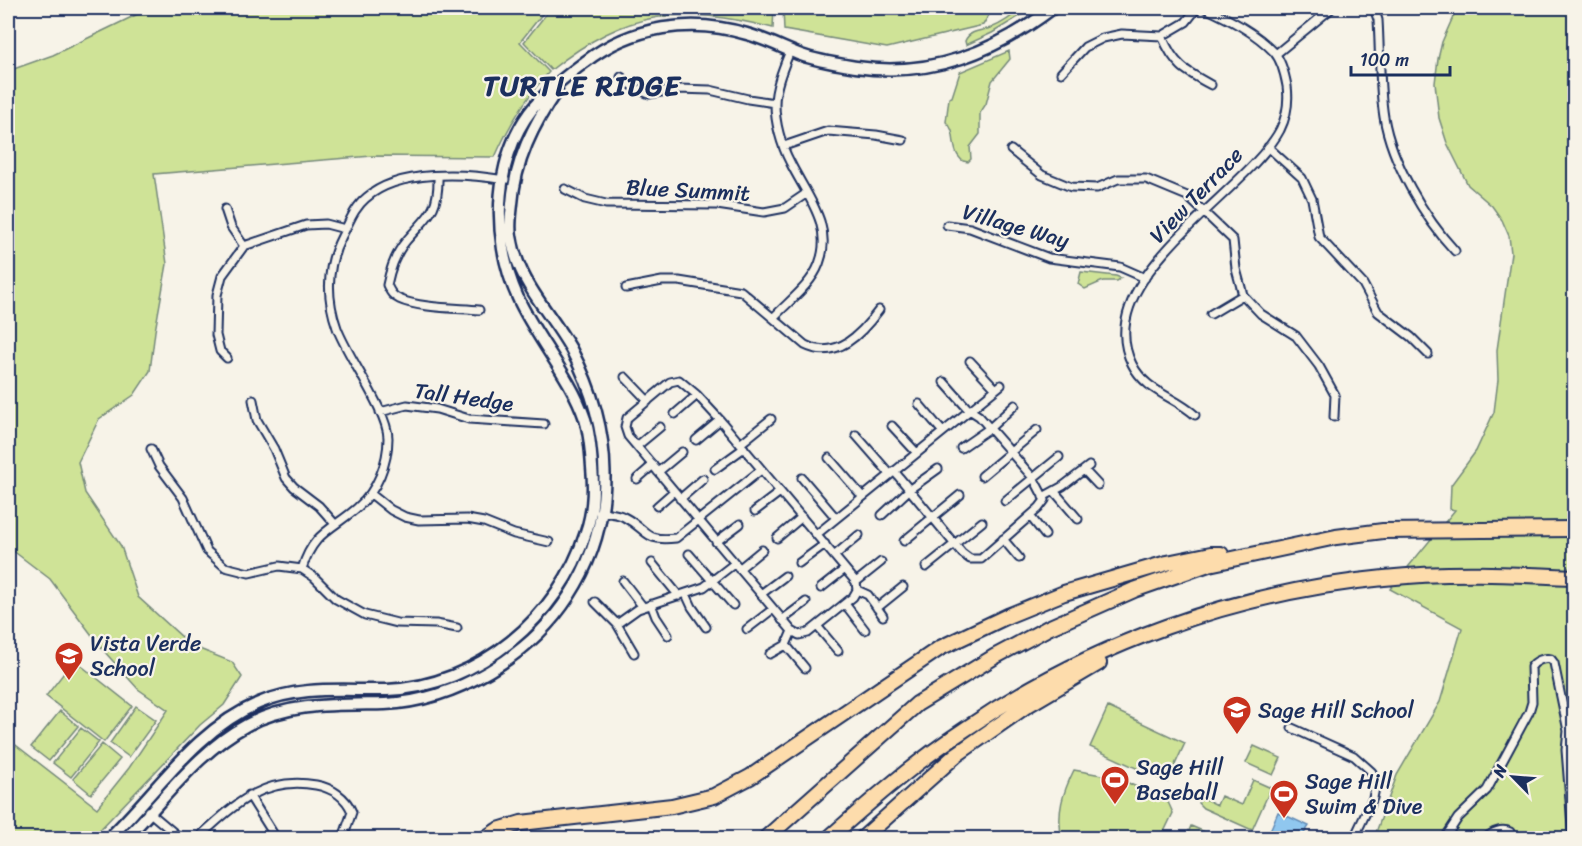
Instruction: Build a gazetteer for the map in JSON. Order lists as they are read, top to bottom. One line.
{"streets":{"street":["Blue Summit","View Terrace","Village Way","Tall Hedge"]},"crossings":[["View Terrace","Village Way"]],"districts":["TURTLE RIDGE"],"places":{"school or university":["Vista Verde School","Sage Hill School"],"sports":["Sage Hill Baseball","Sage Hill Swim & Dive"]},"scale_bar":"100 m","north":"top left"}
